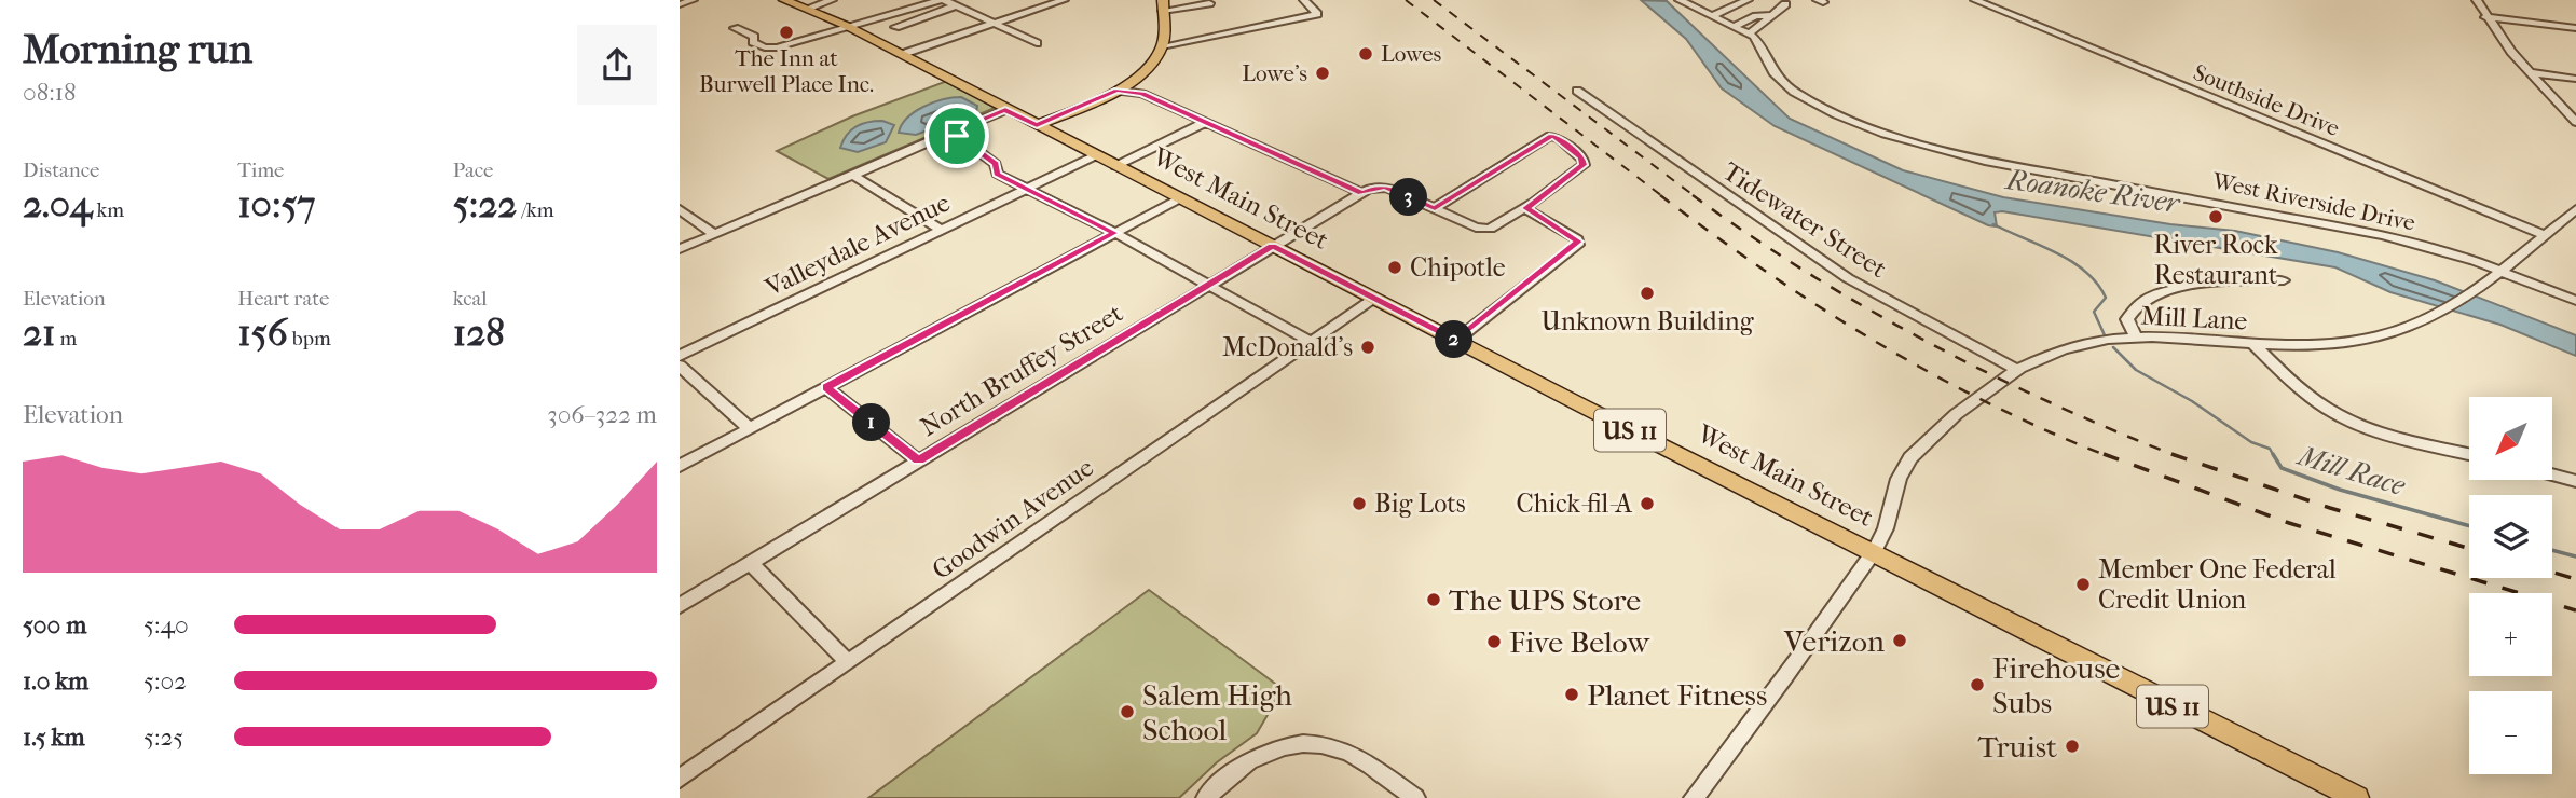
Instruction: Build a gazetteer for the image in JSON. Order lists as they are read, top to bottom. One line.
{"streets":{"main road":["West Main Street","US 11"],"street":["Southside Drive","West Riverside Drive","Tidewater Street","Valleydale Avenue","Mill Lane","North Bruffey Street","Goodwin Avenue"]},"crossings":[["Southside Drive","Mill Lane"],["West Main Street","Valleydale Avenue"],["West Main Street","Mill Lane"],["West Main Street","North Bruffey Street"],["West Main Street","Goodwin Avenue"],["West Riverside Drive","Mill Lane"],["Tidewater Street","Mill Lane"]],"water":["Roanoke River","Mill Race"],"places":["The Inn at Burwell Place Inc.","Lowes","Lowe's","River Rock Restaurant","Chipotle","Unknown Building","McDonald's","Big Lots","Chick-fil-A","Member One Federal Credit Union","The UPS Store","Verizon","Five Below","Firehouse Subs","Planet Fitness","Salem High School","Truist"],"north":"bottom left","page":{"heading":["Morning run","08:18"],"stats":[["Distance","2.04 km"],["Time","10:57"],["Pace","5:22 /km"],["Elevation","21 m"],["Heart rate","156 bpm"],["kcal","128"]],"pins":["3","2","1"],"chart":["Elevation","306–322 m"],"map_buttons":["+","−"],"list":[{"name":"500 m","note":"5:40"},{"name":"1.0 km","note":"5:02"},{"name":"1.5 km","note":"5:25"}]}}
